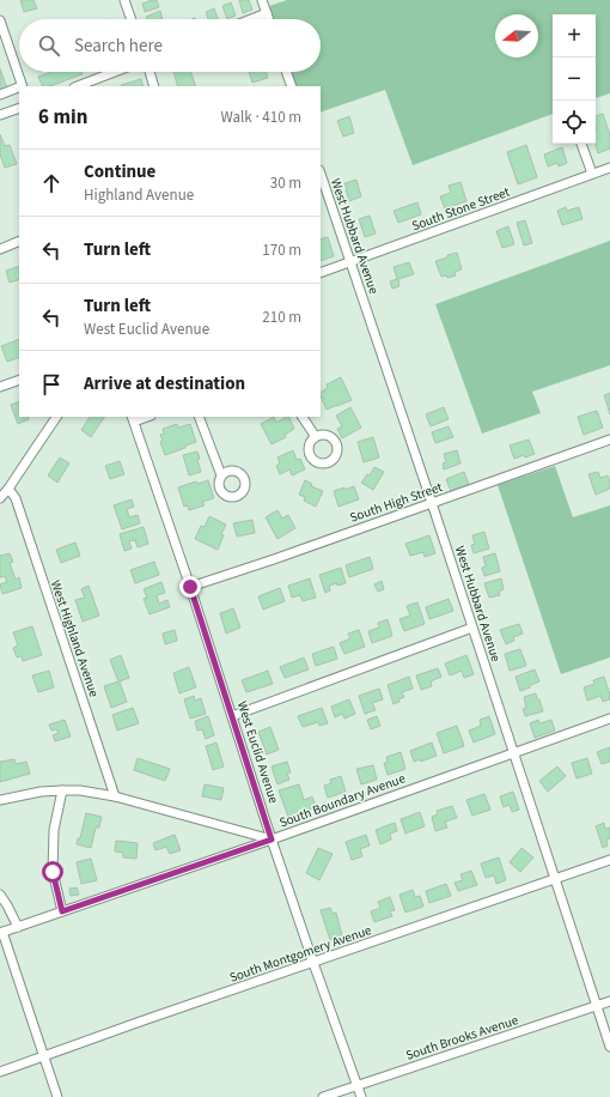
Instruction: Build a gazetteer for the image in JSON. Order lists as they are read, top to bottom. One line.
{"streets":{"street":["South Stone Street","West Hubbard Avenue","South High Street","West Highland Avenue","West Euclid Avenue","South Boundary Avenue","South Montgomery Avenue","South Brooks Avenue"]},"crossings":[["South Stone Street","West Hubbard Avenue"],["West Hubbard Avenue","South High Street"],["West Hubbard Avenue","South Boundary Avenue"],["West Hubbard Avenue","South Montgomery Avenue"],["West Hubbard Avenue","South Brooks Avenue"],["South High Street","West Euclid Avenue"],["West Euclid Avenue","South Boundary Avenue"],["West Euclid Avenue","South Montgomery Avenue"],["West Euclid Avenue","South Brooks Avenue"]],"north":"left","page":{"map_buttons":["+","−"],"search":"Search here","heading":["6 min","Walk · 410 m"],"list":[["Continue","Highland Avenue","30 m"],["Turn left","170 m"],["Turn left","West Euclid Avenue","210 m"],"Arrive at destination"]}}
